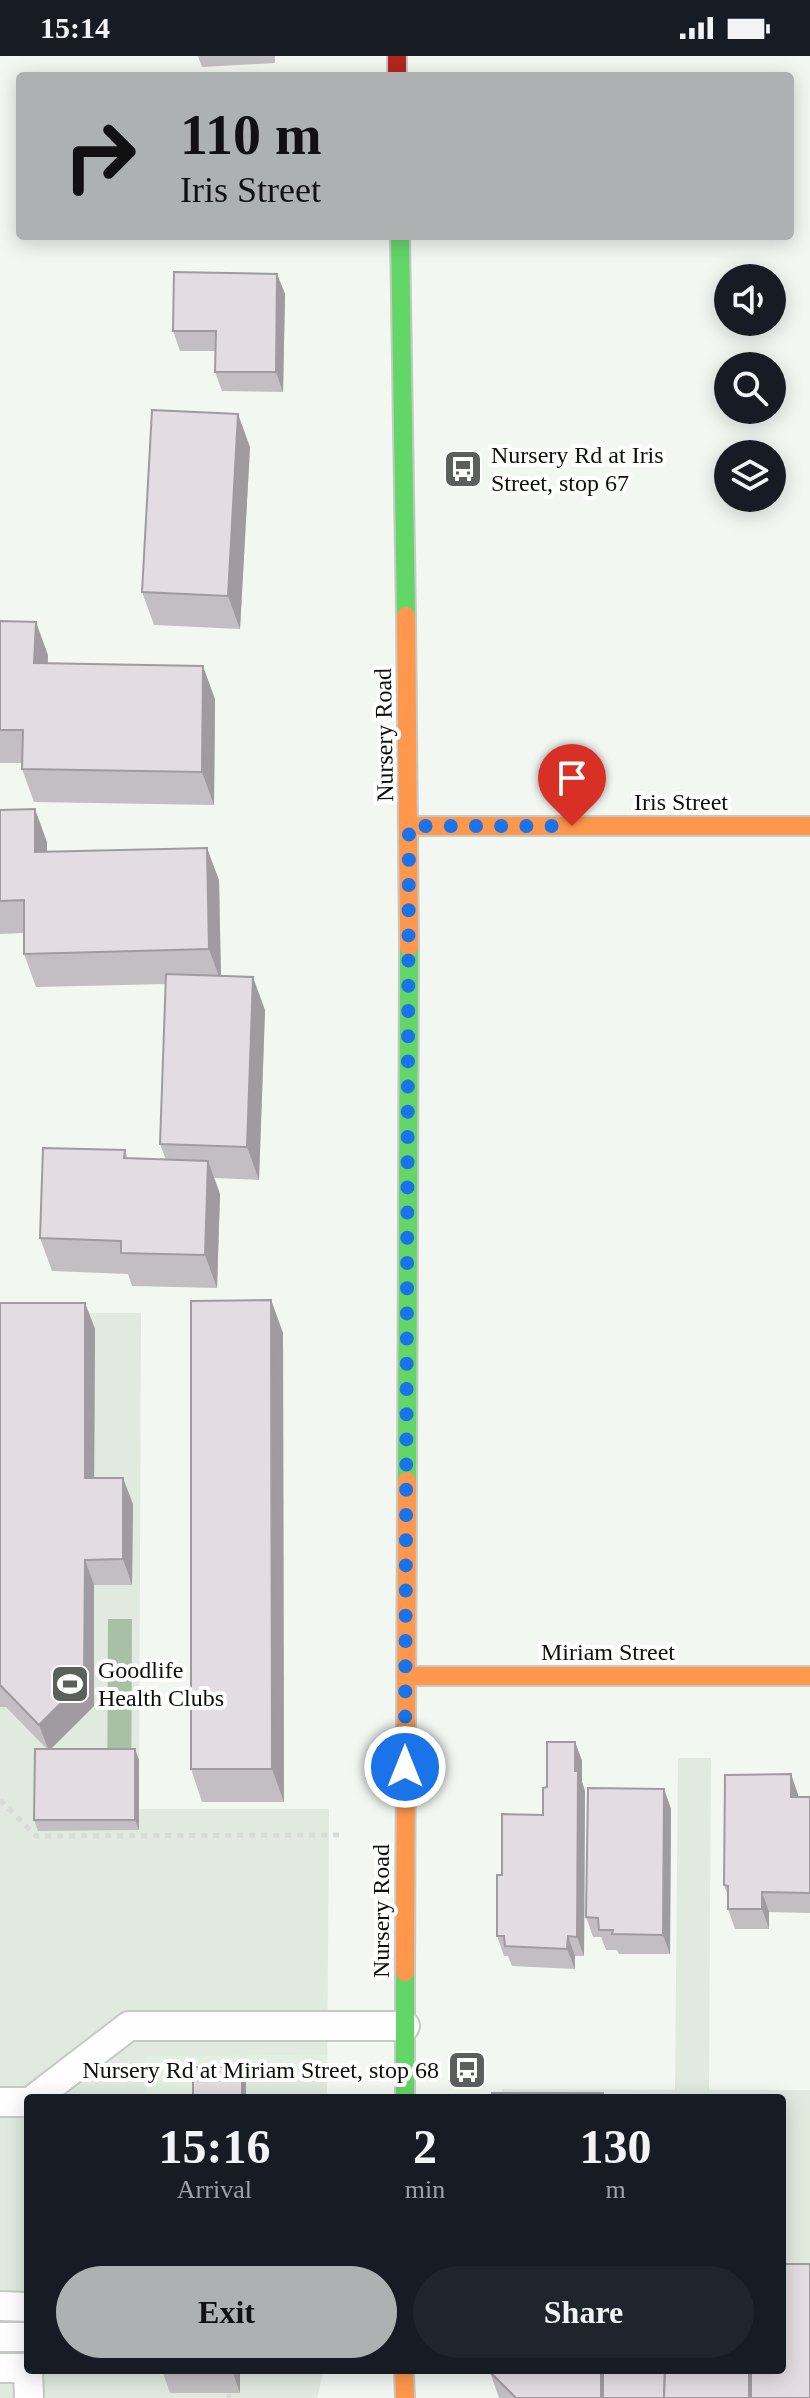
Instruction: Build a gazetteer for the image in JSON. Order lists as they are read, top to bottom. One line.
{"streets":{"main road":["Nursery Road","Iris Street","Miriam Street"]},"crossings":[["Nursery Road","Iris Street"],["Nursery Road","Miriam Street"]],"places":{"bus stop":["Nursery Rd at Iris Street, stop 67","Nursery Rd at Miriam Street, stop 68"],"sports":["Goodlife Health Clubs"]},"page":{"status":"15:14","turn":["110 m","Iris Street"],"eta":["15:16","Arrival","2","min","130","m"],"buttons":["Exit","Share"]}}
